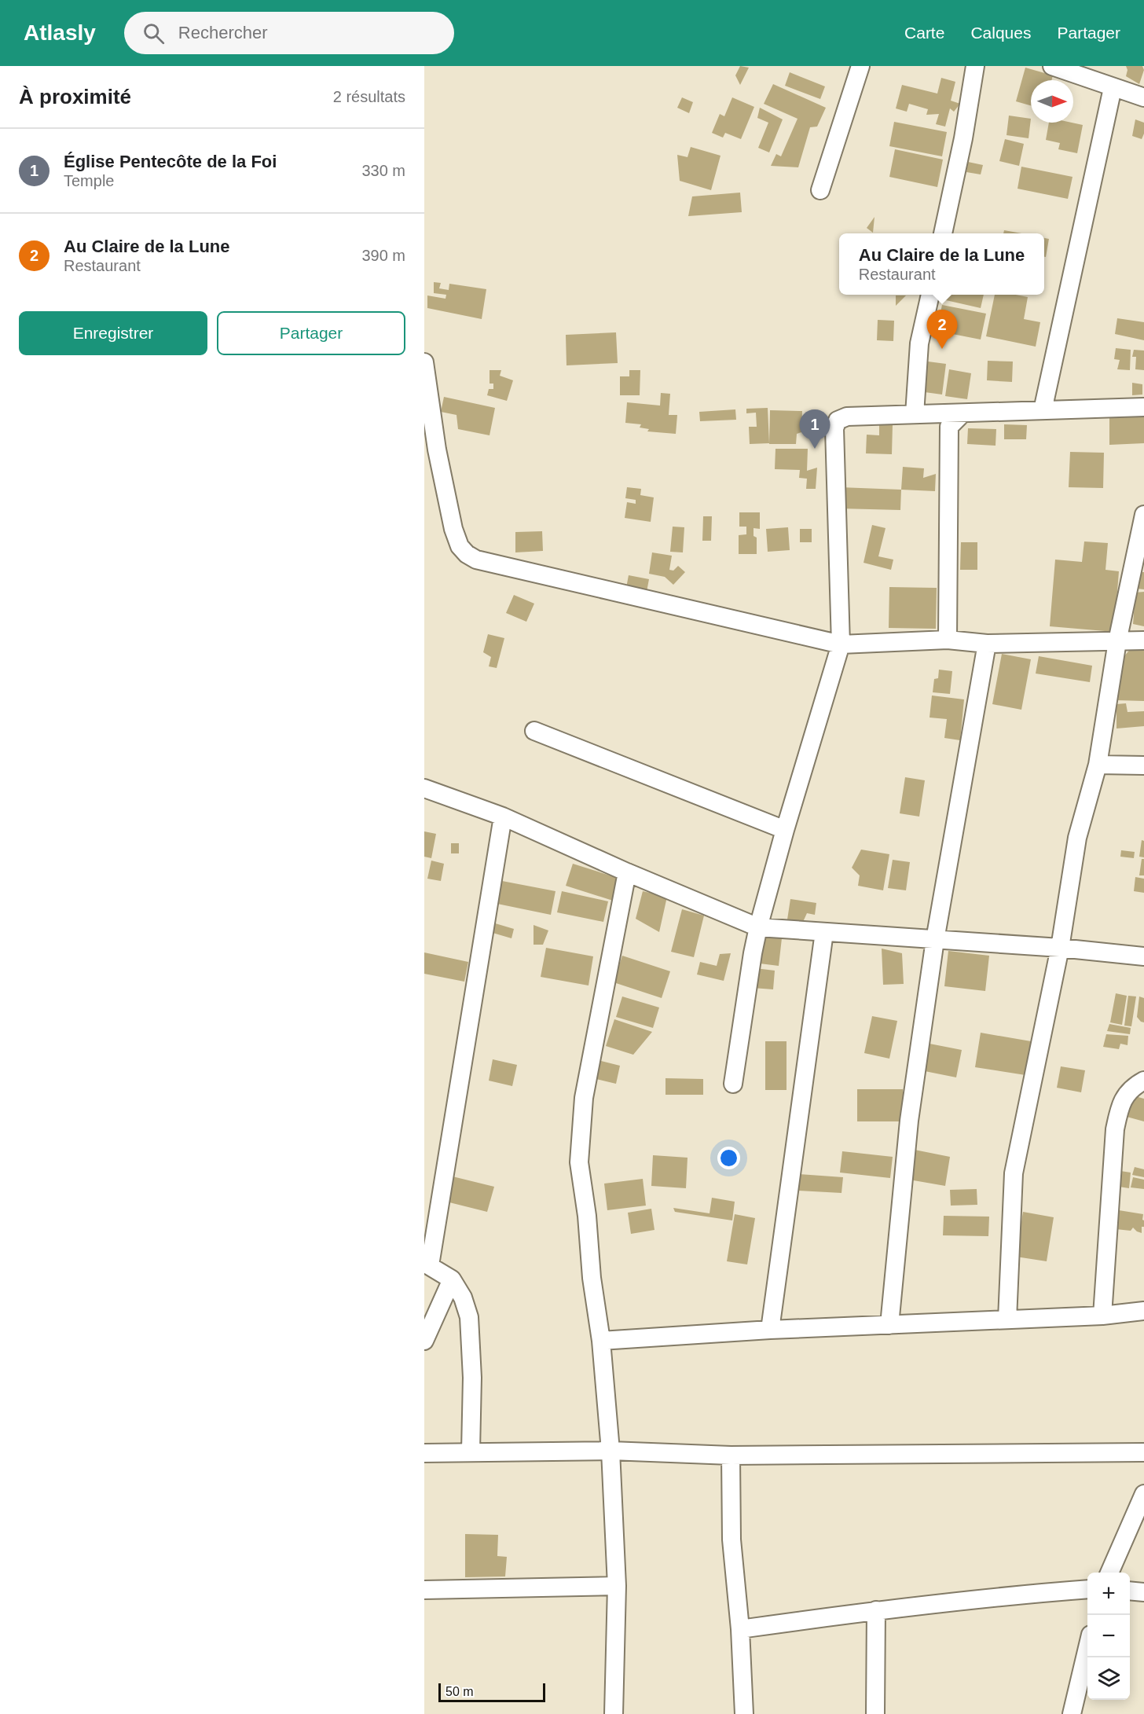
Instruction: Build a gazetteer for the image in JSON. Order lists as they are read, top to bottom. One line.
{"scale_bar":"50 m","north":"right","page":{"header":"Atlasly","search":"Rechercher","nav":["Carte","Calques","Partager"],"heading":["À proximité","2 résultats"],"list":[{"mark":"1","name":"Église Pentecôte de la Foi","note":"Temple","value":"330 m"},{"mark":"2","name":"Au Claire de la Lune","note":"Restaurant","value":"390 m"}],"popup":["Au Claire de la Lune","Restaurant"],"buttons":["Enregistrer","Partager"],"pins":["2","1"],"map_buttons":["+","−"],"scale":"50 m"}}
